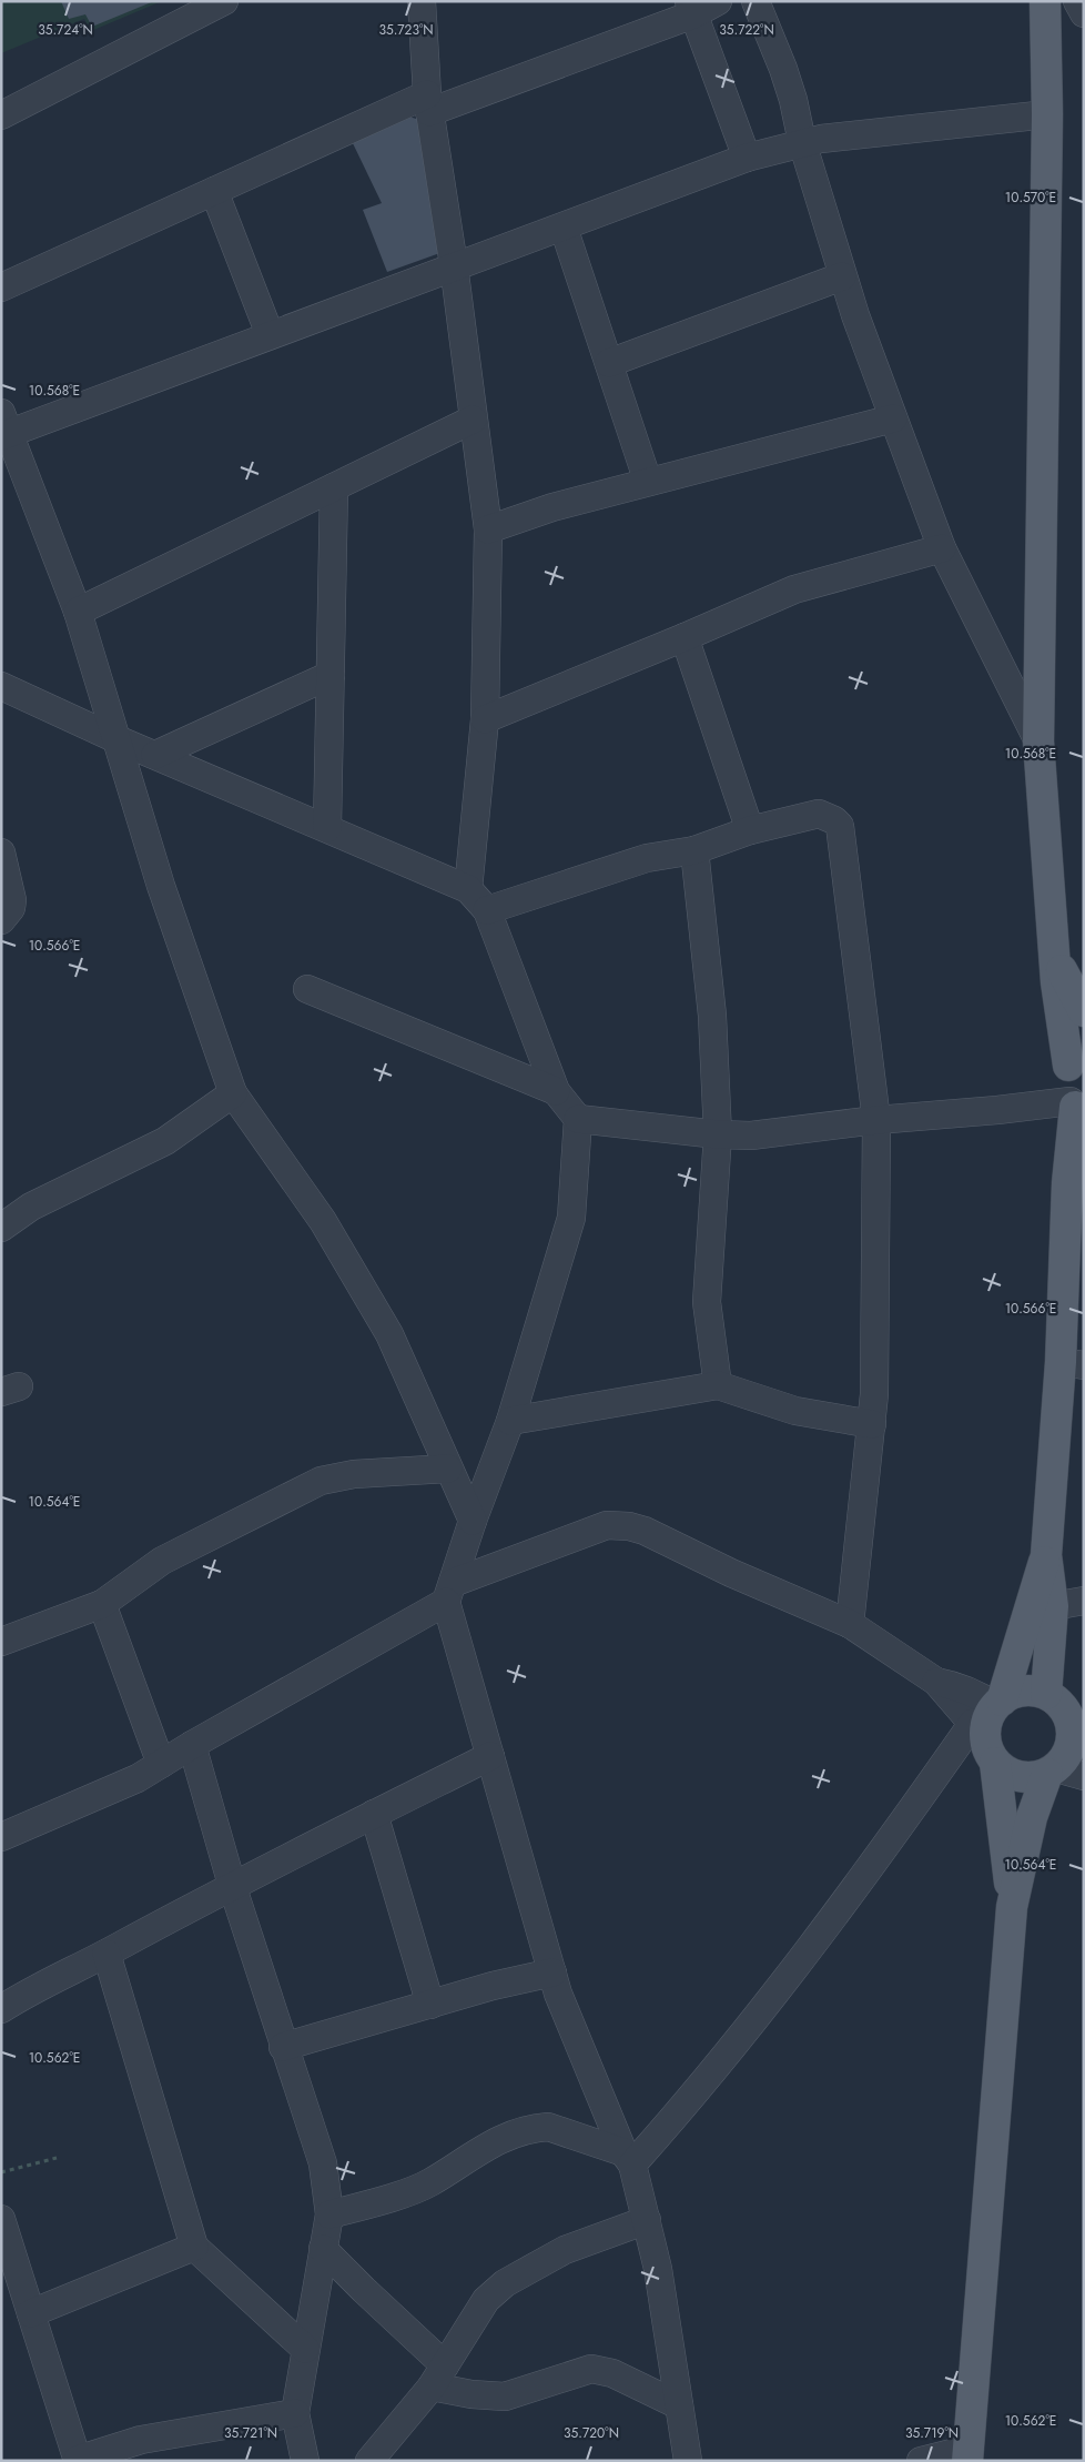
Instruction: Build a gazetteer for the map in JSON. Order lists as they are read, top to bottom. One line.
{"coordinates":["35.724°N","35.723°N","35.722°N","10.570°E","10.568°E","10.566°E","10.564°E","10.562°E","35.721°N","35.720°N","35.719°N"]}
